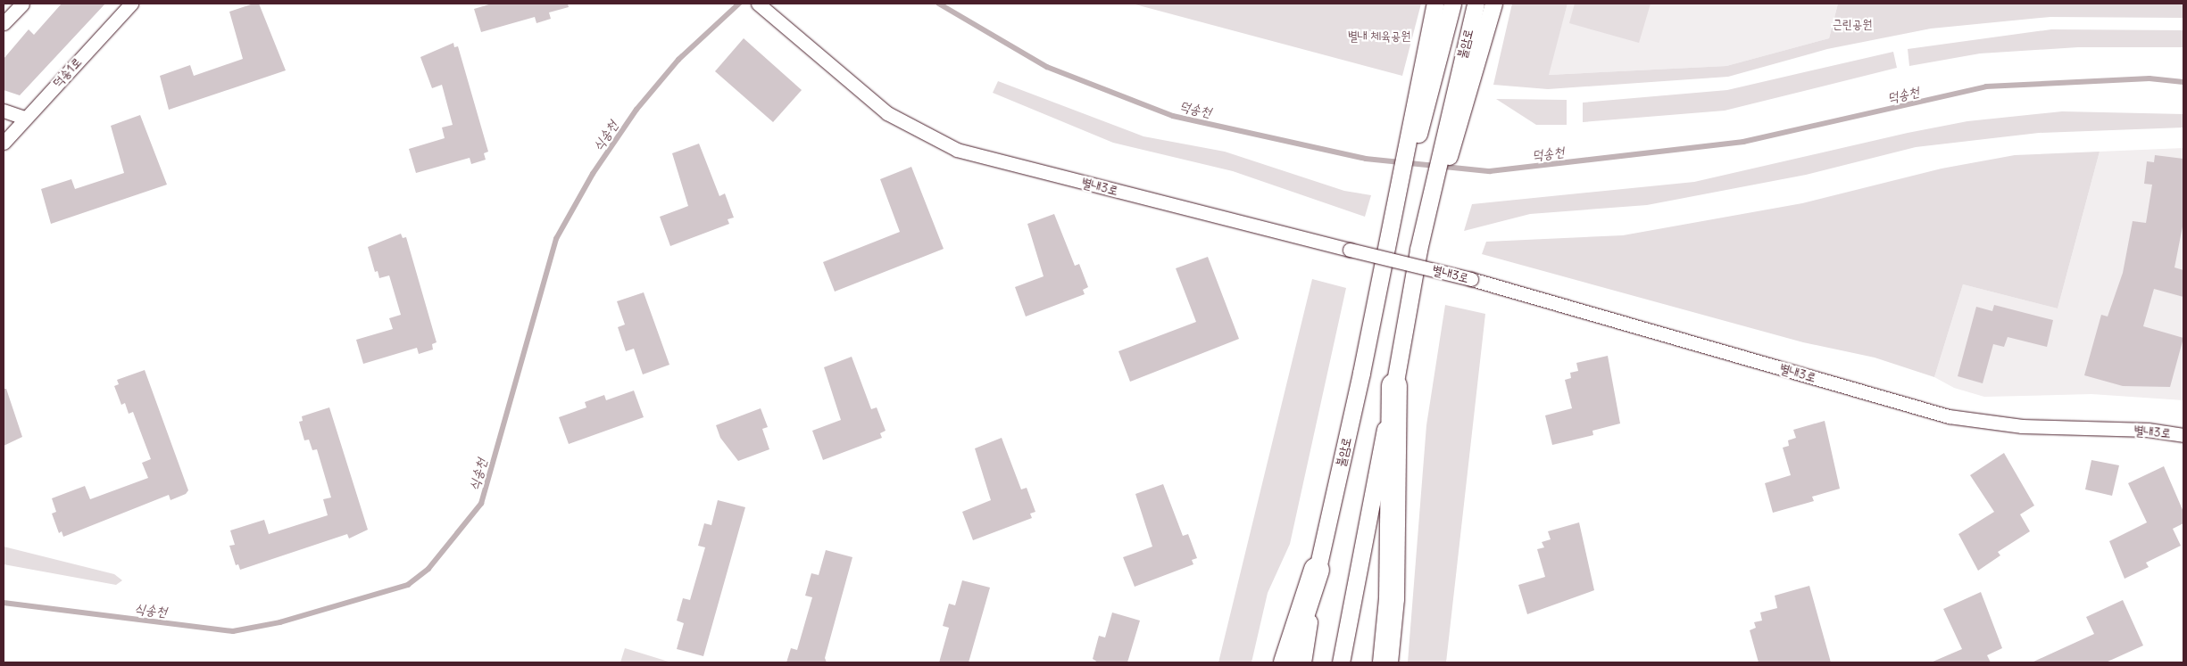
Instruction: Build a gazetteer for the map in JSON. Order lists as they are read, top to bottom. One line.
{"streets":{"street":["불암로","덕송1로","별내3로"]},"water":["덕송천","식송천"],"parks":["근린공원","별내 체육공원"]}
